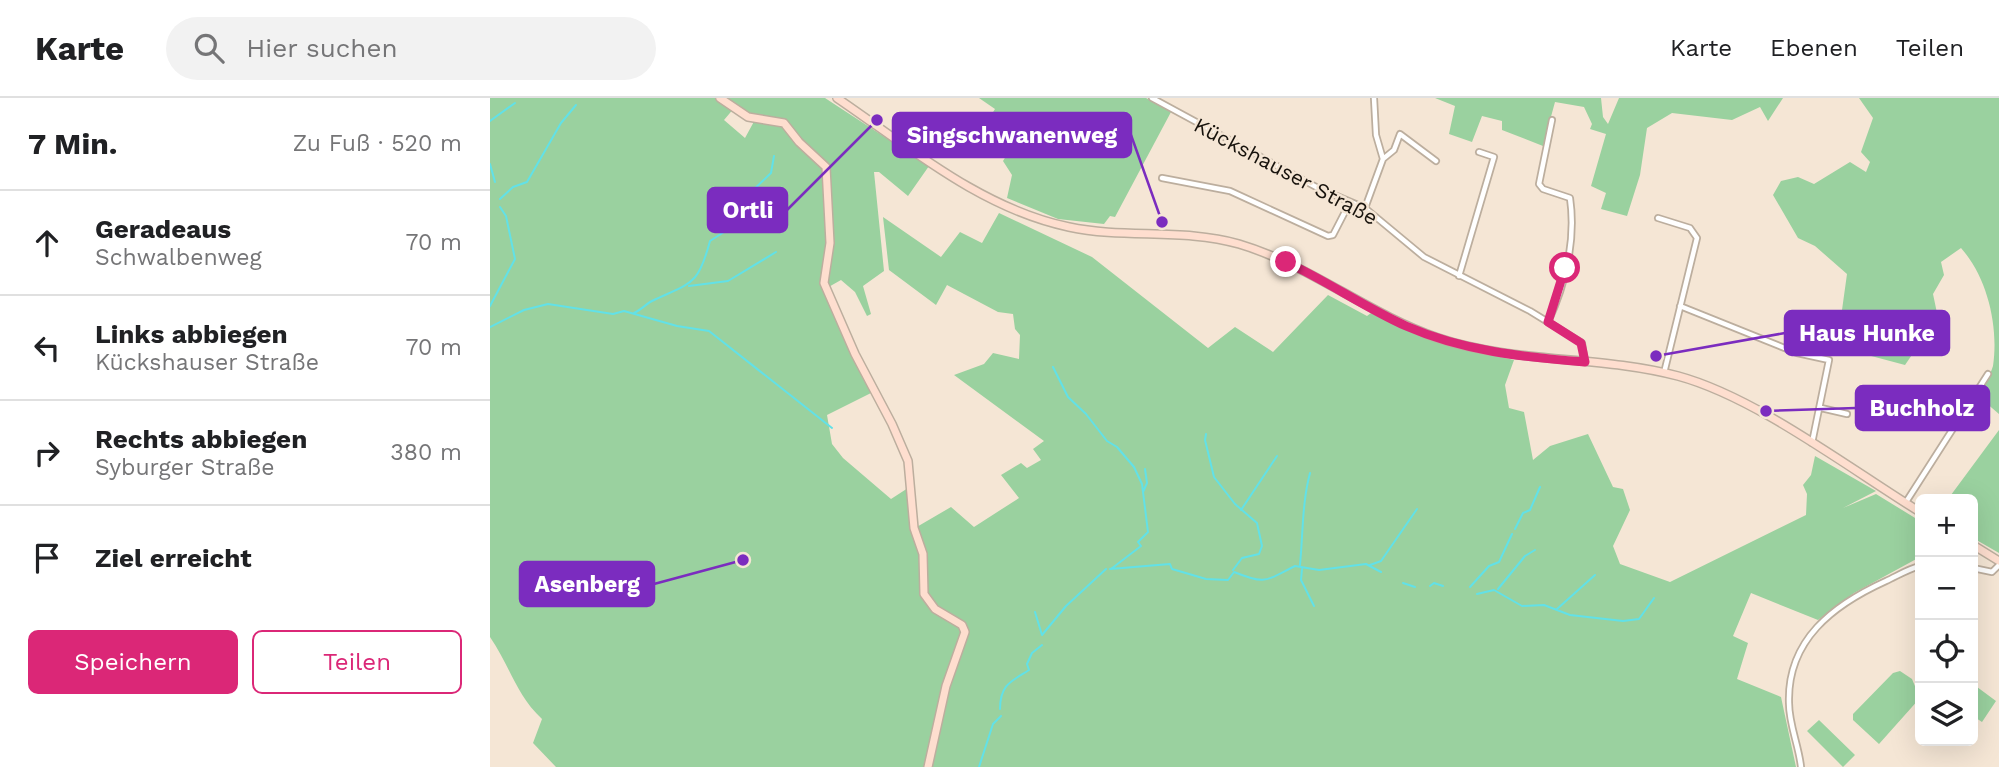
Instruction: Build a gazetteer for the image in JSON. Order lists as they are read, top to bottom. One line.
{"streets":{"street":["Kückshauser Straße"]},"places":["Ortli","Singschwanenweg","Haus Hunke","Buchholz","Asenberg"],"page":{"header":"Karte","search":"Hier suchen","nav":["Karte","Ebenen","Teilen"],"heading":["7 Min.","Zu Fuß · 520 m"],"list":[["Geradeaus","Schwalbenweg","70 m"],["Links abbiegen","Kückshauser Straße","70 m"],["Rechts abbiegen","Syburger Straße","380 m"],"Ziel erreicht"],"map_buttons":["+","−"],"buttons":["Speichern","Teilen"]}}
